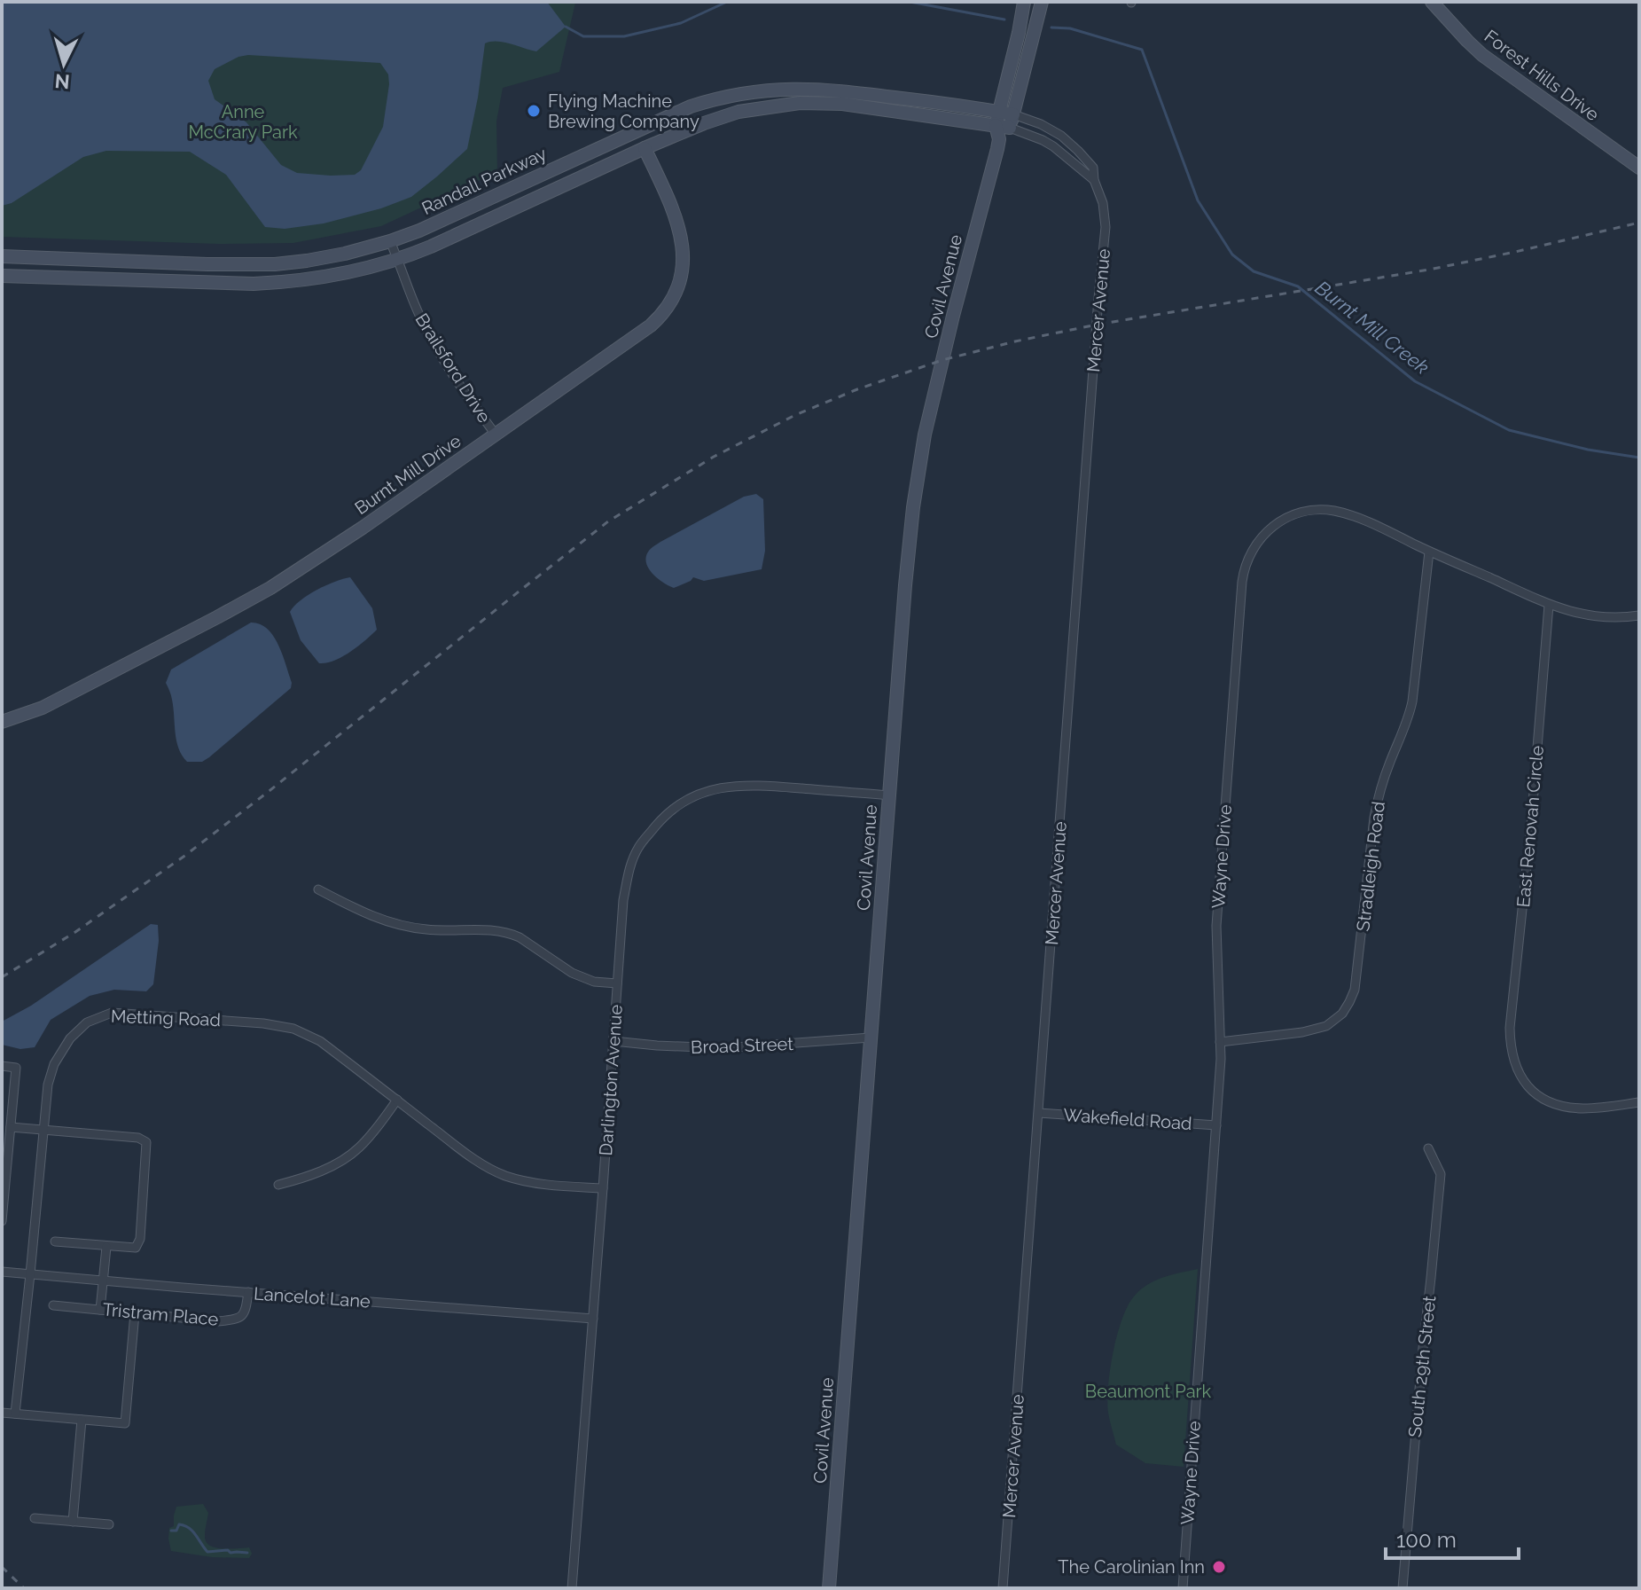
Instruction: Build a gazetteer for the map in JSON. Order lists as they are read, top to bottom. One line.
{"streets":{"main road":["Forest Hills Drive","Randall Parkway","Covil Avenue","Burnt Mill Drive"],"street":["Mercer Avenue","Brailsford Drive","East Renovah Circle","Wayne Drive","Stradleigh Road","Metting Road","Broad Street","Darlington Avenue","Wakefield Road","Lancelot Lane","Tristram Place","South 29th Street"]},"crossings":[["Randall Parkway","Covil Avenue"],["Randall Parkway","Mercer Avenue"],["Randall Parkway","Brailsford Drive"],["Randall Parkway","Burnt Mill Drive"],["Covil Avenue","Mercer Avenue"],["Covil Avenue","Broad Street"],["Covil Avenue","Darlington Avenue"],["Mercer Avenue","Wakefield Road"],["Brailsford Drive","Burnt Mill Drive"],["East Renovah Circle","Wayne Drive"],["Wayne Drive","Stradleigh Road"],["Wayne Drive","Wakefield Road"],["Metting Road","Darlington Avenue"],["Metting Road","Lancelot Lane"],["Broad Street","Darlington Avenue"],["Darlington Avenue","Lancelot Lane"],["Lancelot Lane","Tristram Place"]],"water":["Burnt Mill Creek"],"parks":["Anne McCrary Park","Beaumont Park"],"places":["Flying Machine Brewing Company","The Carolinian Inn"],"scale_bar":"100 m","north":"bottom"}
